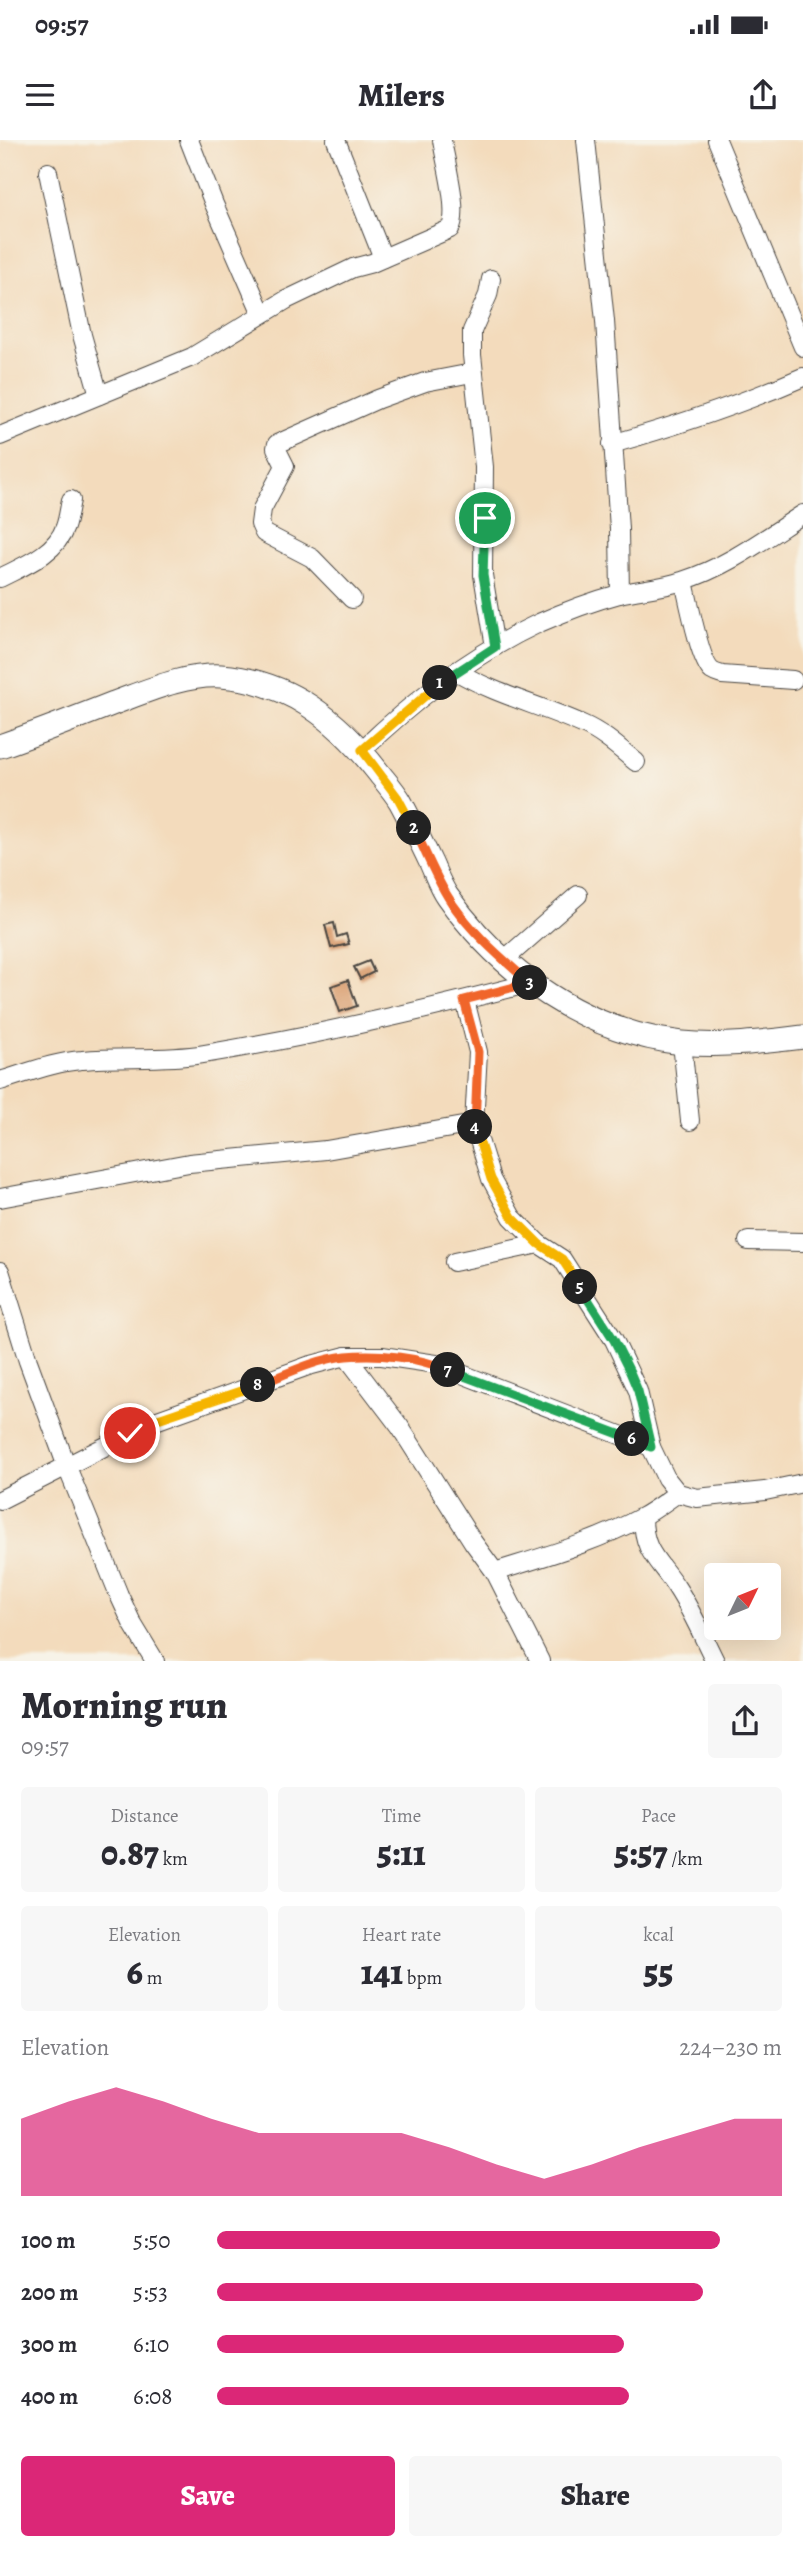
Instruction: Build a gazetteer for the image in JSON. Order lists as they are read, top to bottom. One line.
{"north":"top right","page":{"status":"09:57","header":"Milers","pins":["1","2","3","4","5","7","8","6"],"heading":["Morning run","09:57"],"stats":[["Distance","0.87 km"],["Time","5:11"],["Pace","5:57 /km"],["Elevation","6 m"],["Heart rate","141 bpm"],["kcal","55"]],"chart":["Elevation","224–230 m"],"list":[{"name":"100 m","note":"5:50"},{"name":"200 m","note":"5:53"},{"name":"300 m","note":"6:10"},{"name":"400 m","note":"6:08"}],"buttons":["Save","Share"]}}
